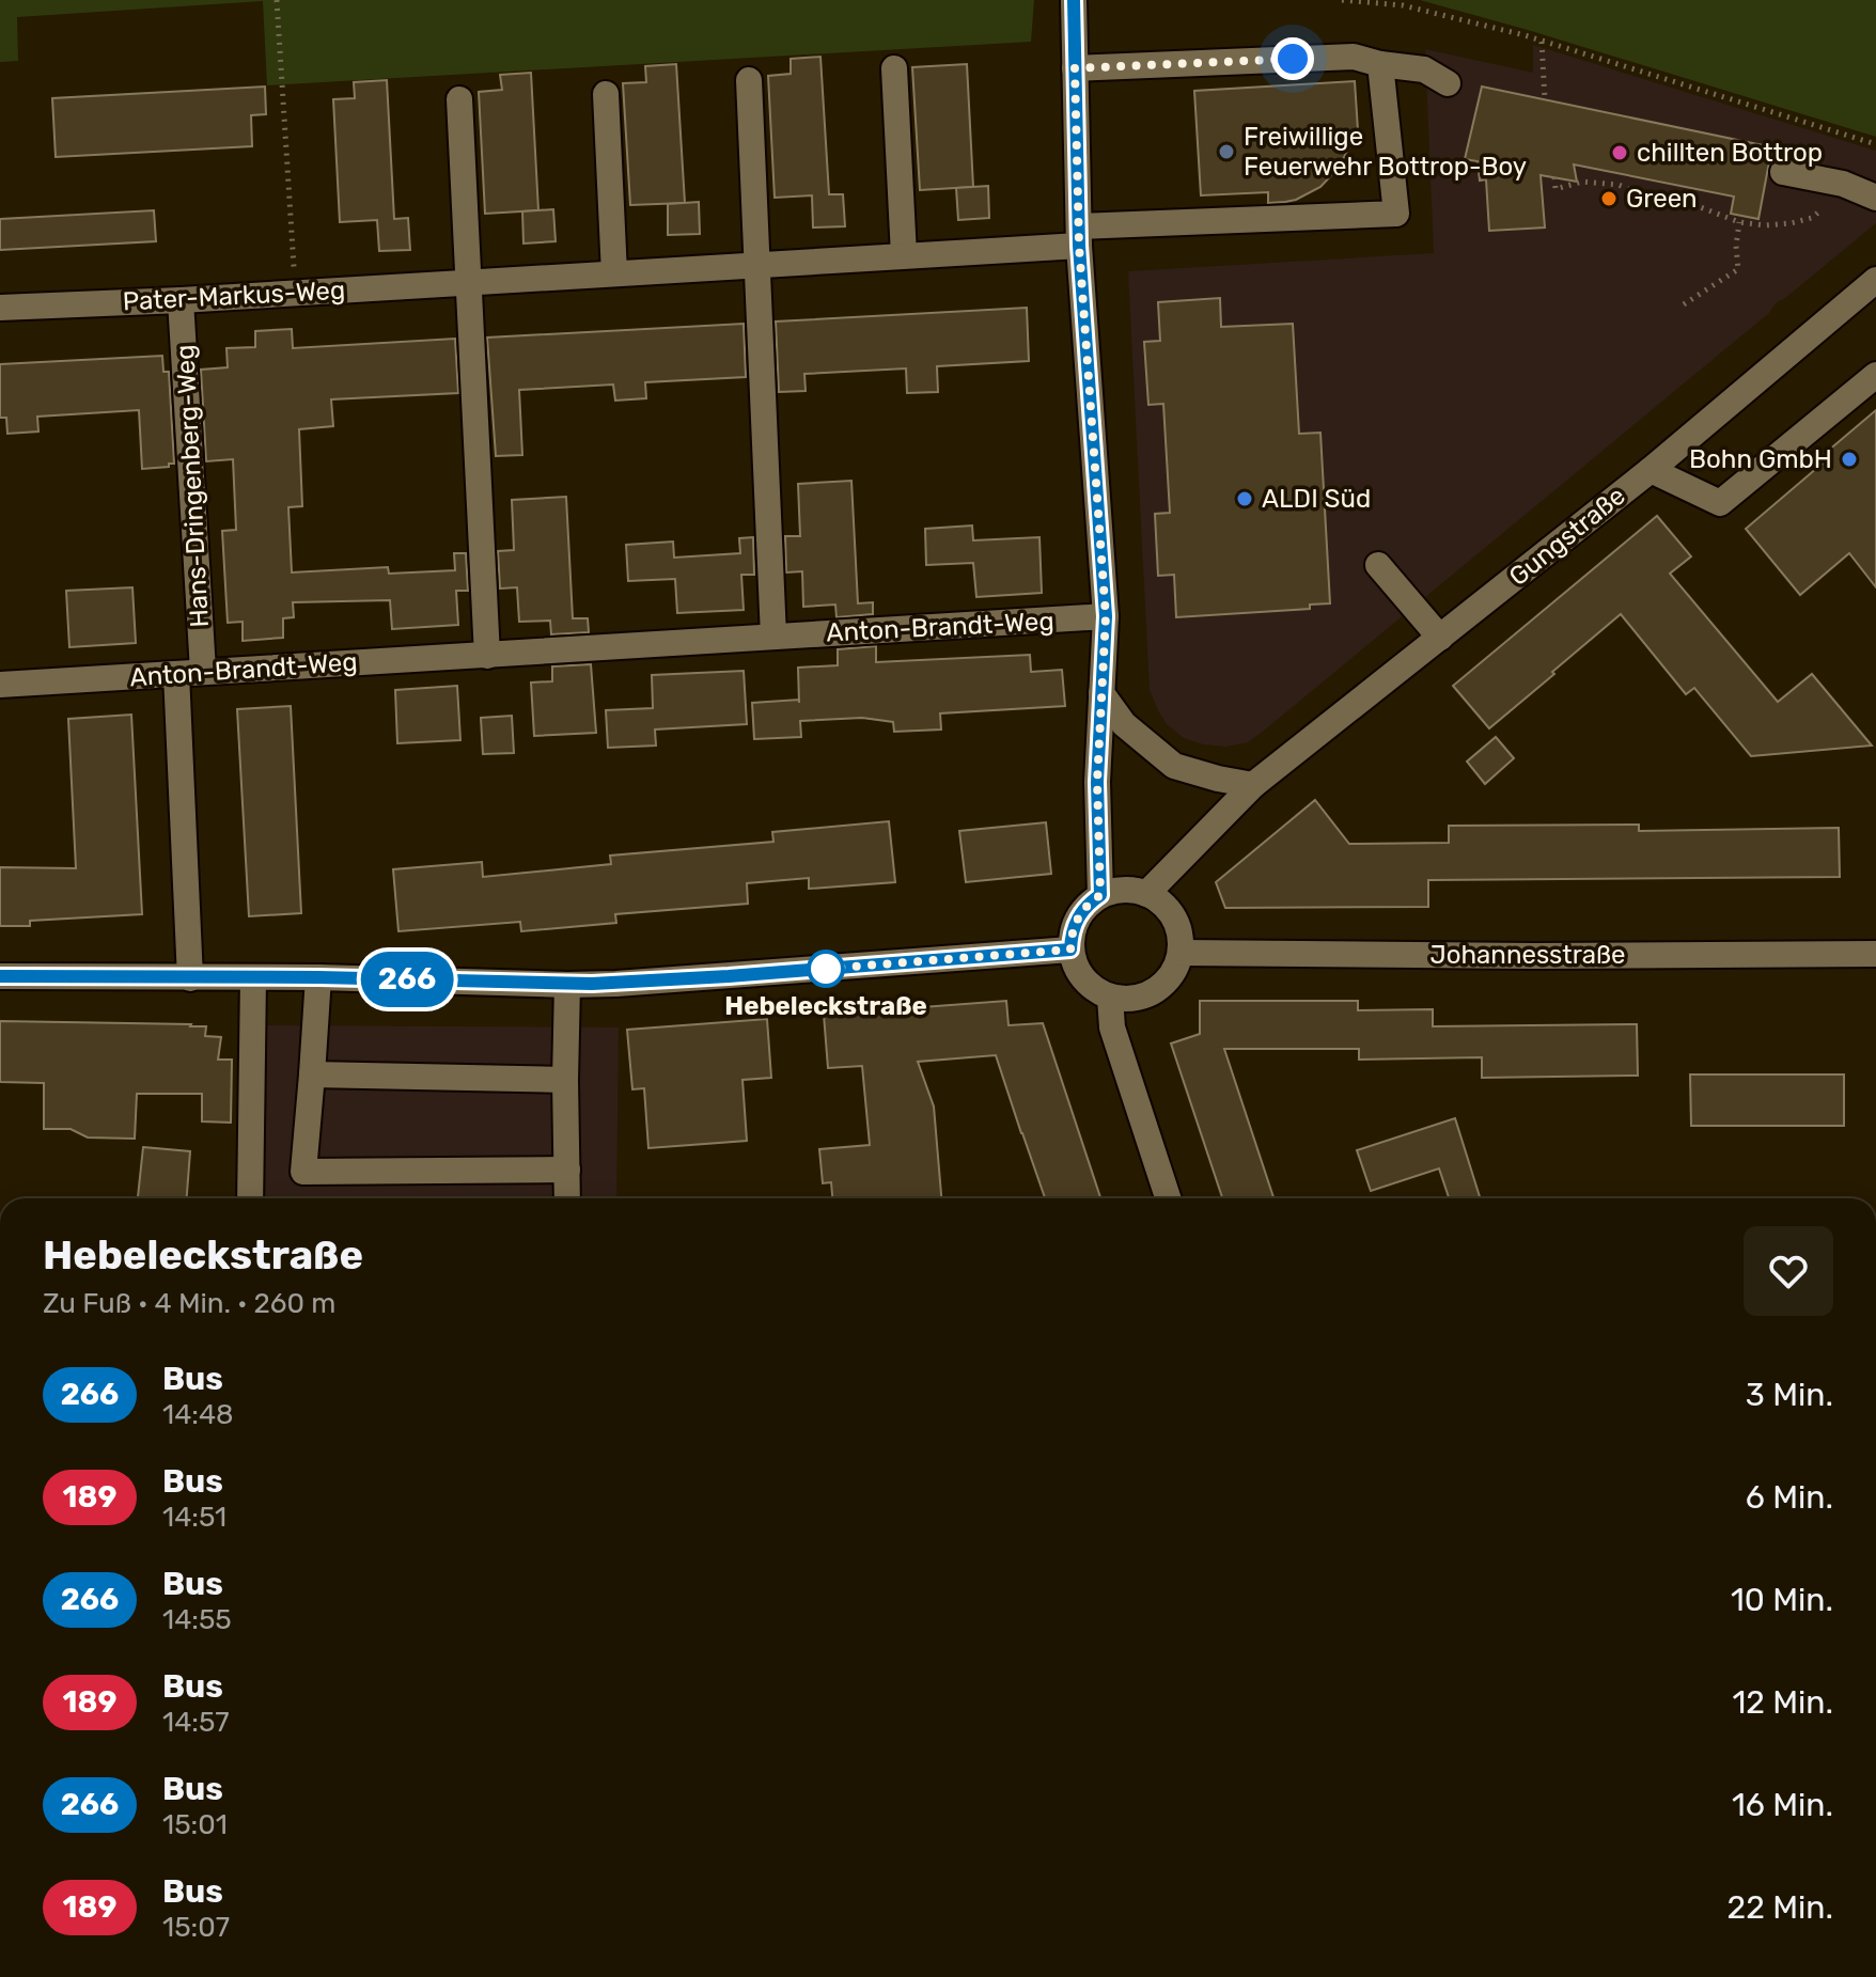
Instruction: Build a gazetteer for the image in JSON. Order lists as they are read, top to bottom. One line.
{"streets":{"street":["Pater-Markus-Weg","Hans-Dringenberg-Weg","Gungstraße","Anton-Brandt-Weg","Johannesstraße"]},"crossings":[["Pater-Markus-Weg","Hans-Dringenberg-Weg"],["Hans-Dringenberg-Weg","Anton-Brandt-Weg"],["Gungstraße","Johannesstraße"]],"places":["Freiwillige Feuerwehr Bottrop-Boy","chillten Bottrop","Green","Bohn GmbH","ALDI Süd","Hebeleckstraße"],"lines":["bus line 266"],"page":{"on_map":"266","heading":["Hebeleckstraße","Zu Fuß · 4 Min. · 260 m"],"list":[{"mark":"266","name":"Bus","note":"14:48","value":"3 Min."},{"mark":"189","name":"Bus","note":"14:51","value":"6 Min."},{"mark":"266","name":"Bus","note":"14:55","value":"10 Min."},{"mark":"189","name":"Bus","note":"14:57","value":"12 Min."},{"mark":"266","name":"Bus","note":"15:01","value":"16 Min."},{"mark":"189","name":"Bus","note":"15:07","value":"22 Min."}]}}
